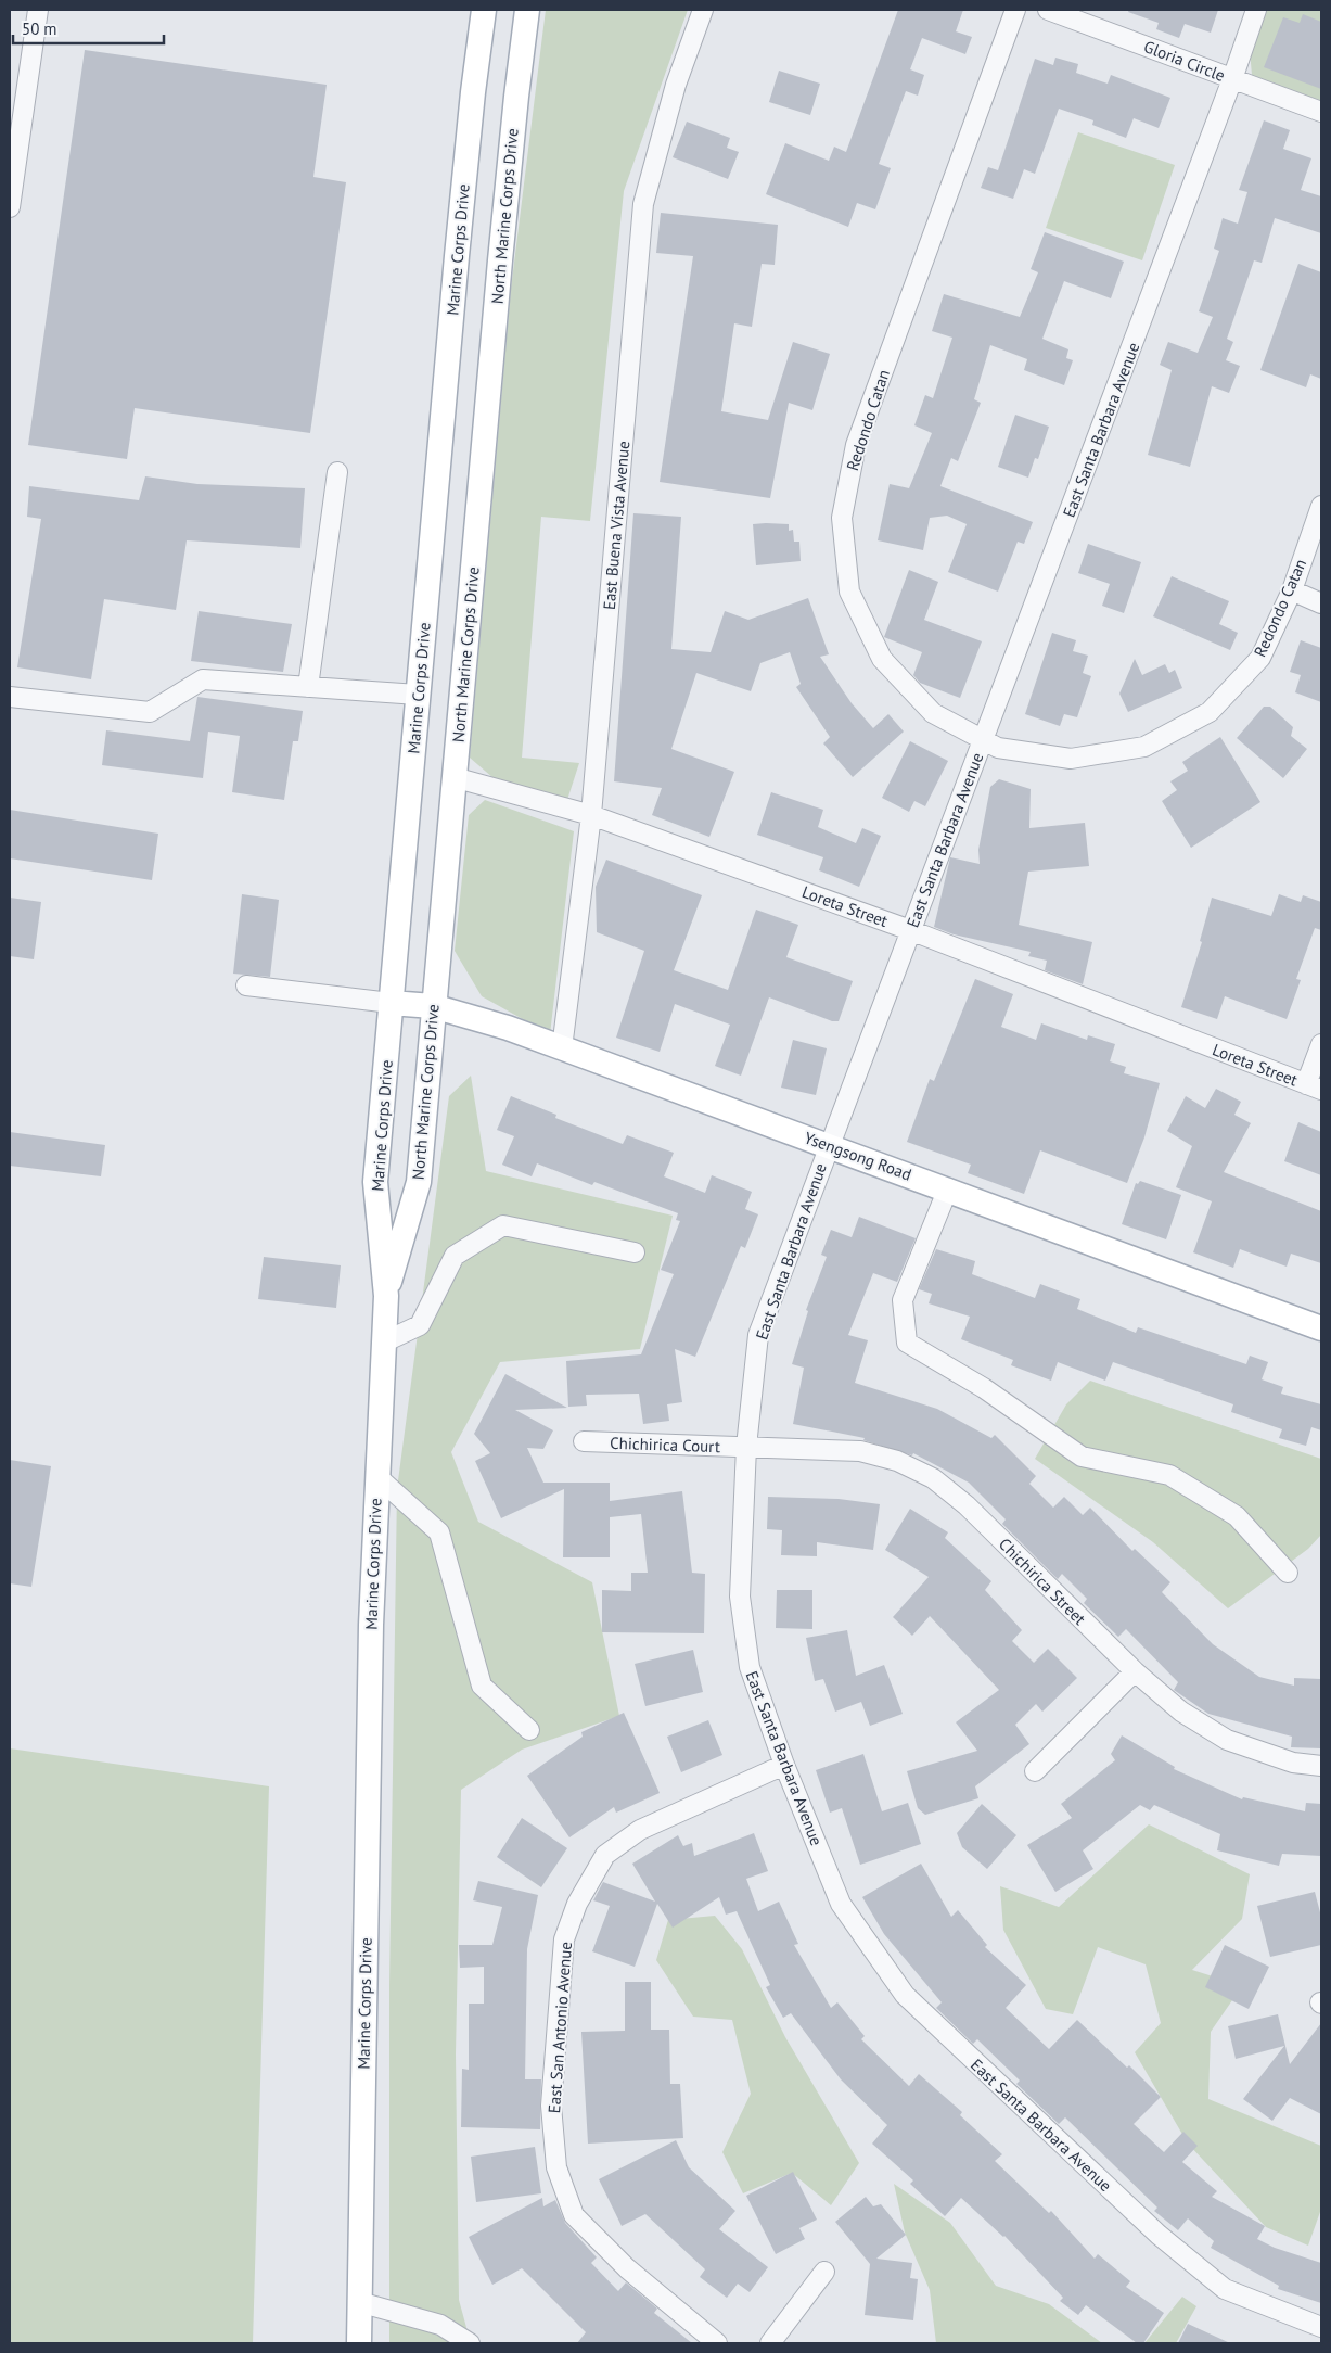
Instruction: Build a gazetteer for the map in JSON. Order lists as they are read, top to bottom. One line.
{"streets":{"main road":["North Marine Corps Drive","Marine Corps Drive","Ysengsong Road"],"street":["Gloria Circle","Redondo Catan","East Santa Barbara Avenue","East Buena Vista Avenue","Loreta Street","Chichirica Court","Chichirica Street","East San Antonio Avenue"]},"crossings":[["Gloria Circle","East Santa Barbara Avenue"],["North Marine Corps Drive","Marine Corps Drive"],["North Marine Corps Drive","Loreta Street"],["North Marine Corps Drive","Ysengsong Road"],["Marine Corps Drive","Ysengsong Road"],["Redondo Catan","East Santa Barbara Avenue"],["East Santa Barbara Avenue","Loreta Street"],["East Santa Barbara Avenue","Ysengsong Road"],["East Santa Barbara Avenue","Chichirica Court"],["East Santa Barbara Avenue","Chichirica Street"],["East Santa Barbara Avenue","East San Antonio Avenue"],["East Buena Vista Avenue","Loreta Street"],["East Buena Vista Avenue","Ysengsong Road"],["Chichirica Court","Chichirica Street"]],"scale_bar":"50 m"}
